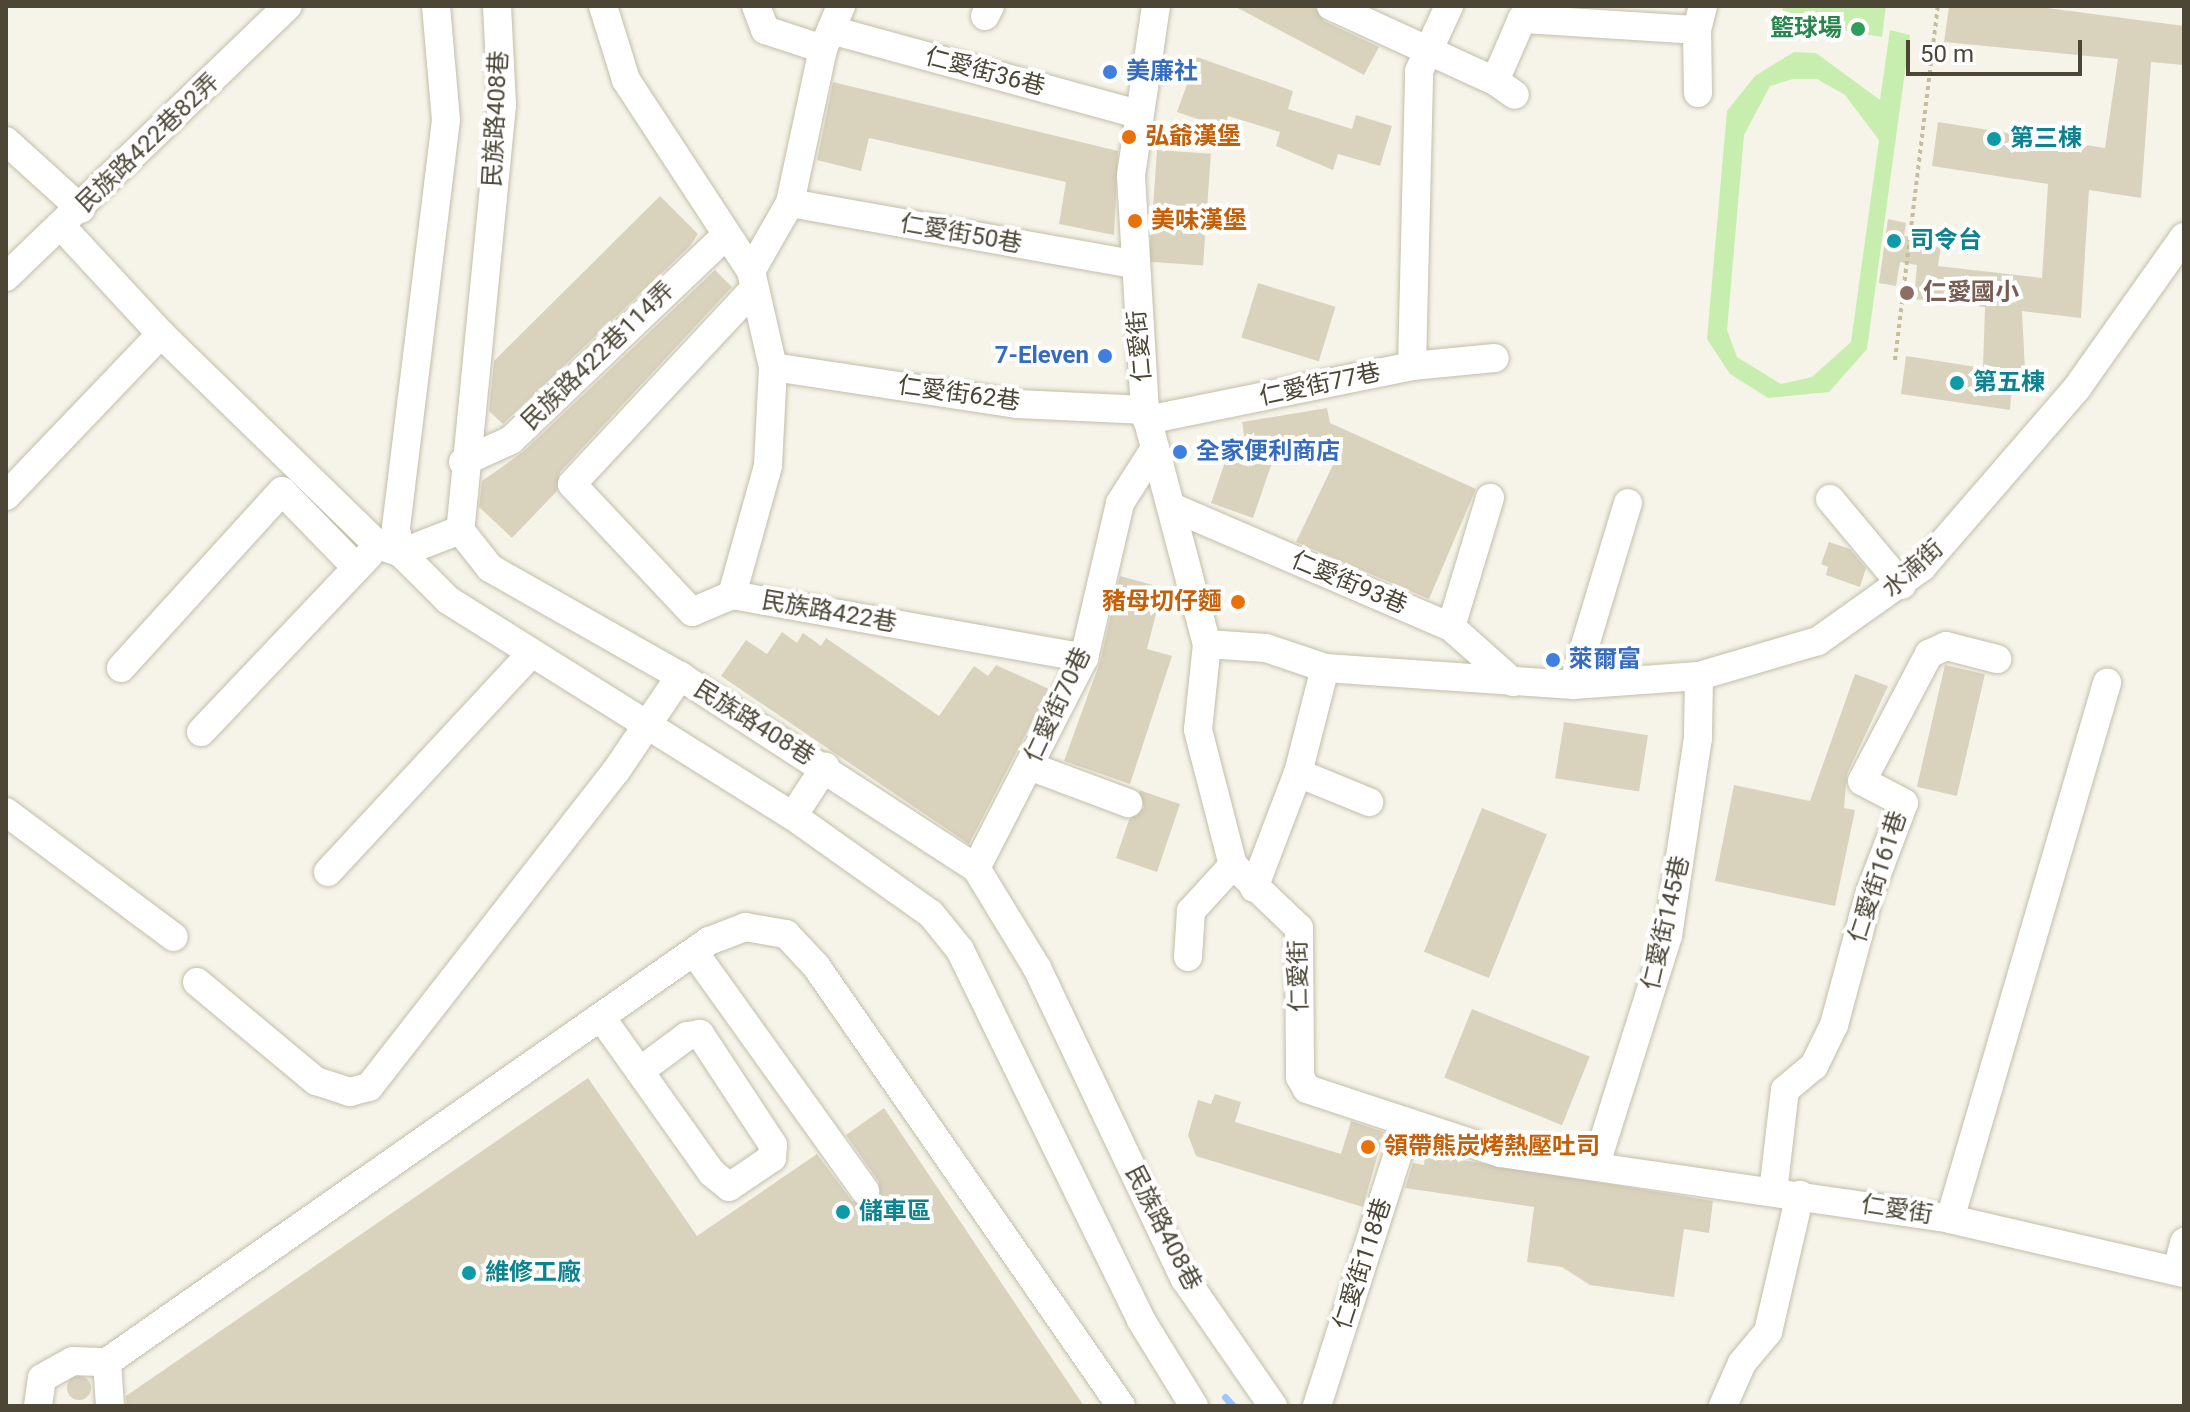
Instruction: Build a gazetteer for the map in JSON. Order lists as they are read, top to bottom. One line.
{"streets":{"street":["仁愛街36巷","民族路408巷","民族路422巷82弄","仁愛街50巷","仁愛街","民族路422巷114弄","仁愛街77巷","仁愛街62巷","水湳街","仁愛街93巷","民族路422巷","仁愛街70巷","仁愛街161巷","仁愛街145巷","仁愛街118巷"]},"crossings":[["仁愛街36巷","仁愛街"],["民族路408巷","民族路422巷114弄"],["民族路408巷","仁愛街70巷"],["仁愛街50巷","仁愛街"],["仁愛街","仁愛街77巷"],["仁愛街","仁愛街62巷"],["仁愛街","水湳街"],["仁愛街","仁愛街93巷"],["仁愛街","仁愛街70巷"],["仁愛街","仁愛街161巷"],["仁愛街","仁愛街145巷"],["仁愛街","仁愛街118巷"],["民族路422巷114弄","民族路422巷"],["仁愛街77巷","仁愛街62巷"],["仁愛街62巷","民族路422巷"],["水湳街","仁愛街93巷"],["水湳街","仁愛街145巷"],["民族路422巷","仁愛街70巷"]],"places":["籃球場","美廉社","弘爺漢堡","第三棟","美味漢堡","司令台","仁愛國小","7-Eleven","第五棟","全家便利商店","豬母切仔麵","萊爾富","領帶熊炭烤熱壓吐司","儲車區","維修工廠"],"scale_bar":"50 m"}
